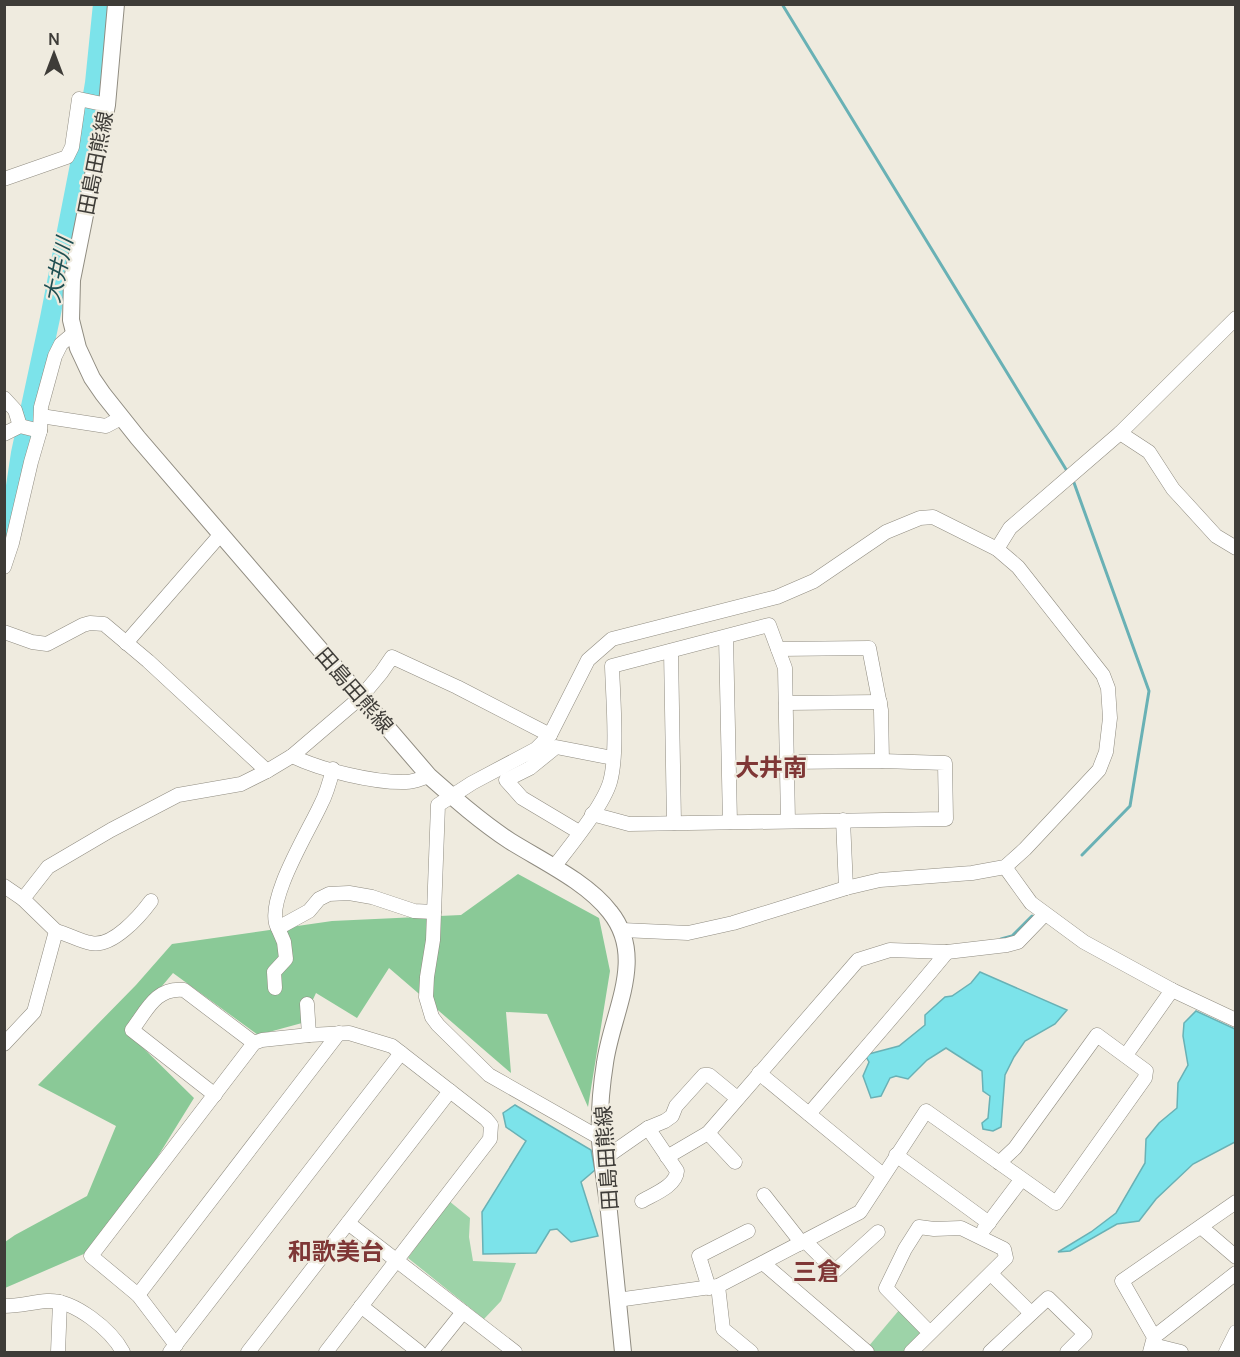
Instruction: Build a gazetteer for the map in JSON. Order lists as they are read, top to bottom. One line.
{"streets":{"main road":["田島田熊線"]},"districts":["大井南","和歌美台","三倉"],"water":["大井川"],"north":"top"}
